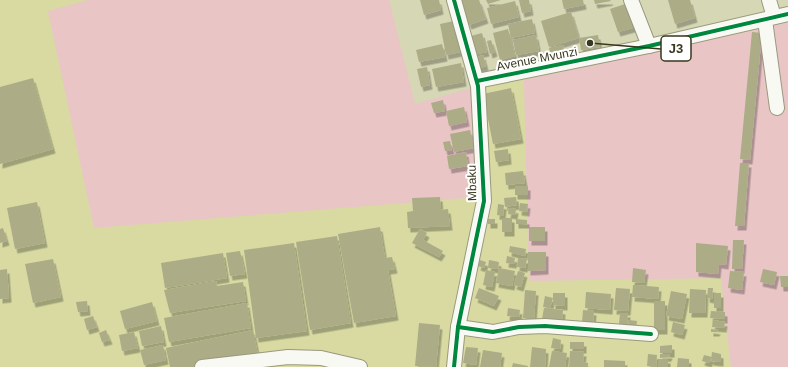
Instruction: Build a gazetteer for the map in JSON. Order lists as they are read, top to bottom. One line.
{"streets":{"street":["Avenue Mvunzi","Mbaku"]},"crossings":[["Avenue Mvunzi","Mbaku"]],"places":["J3"]}
